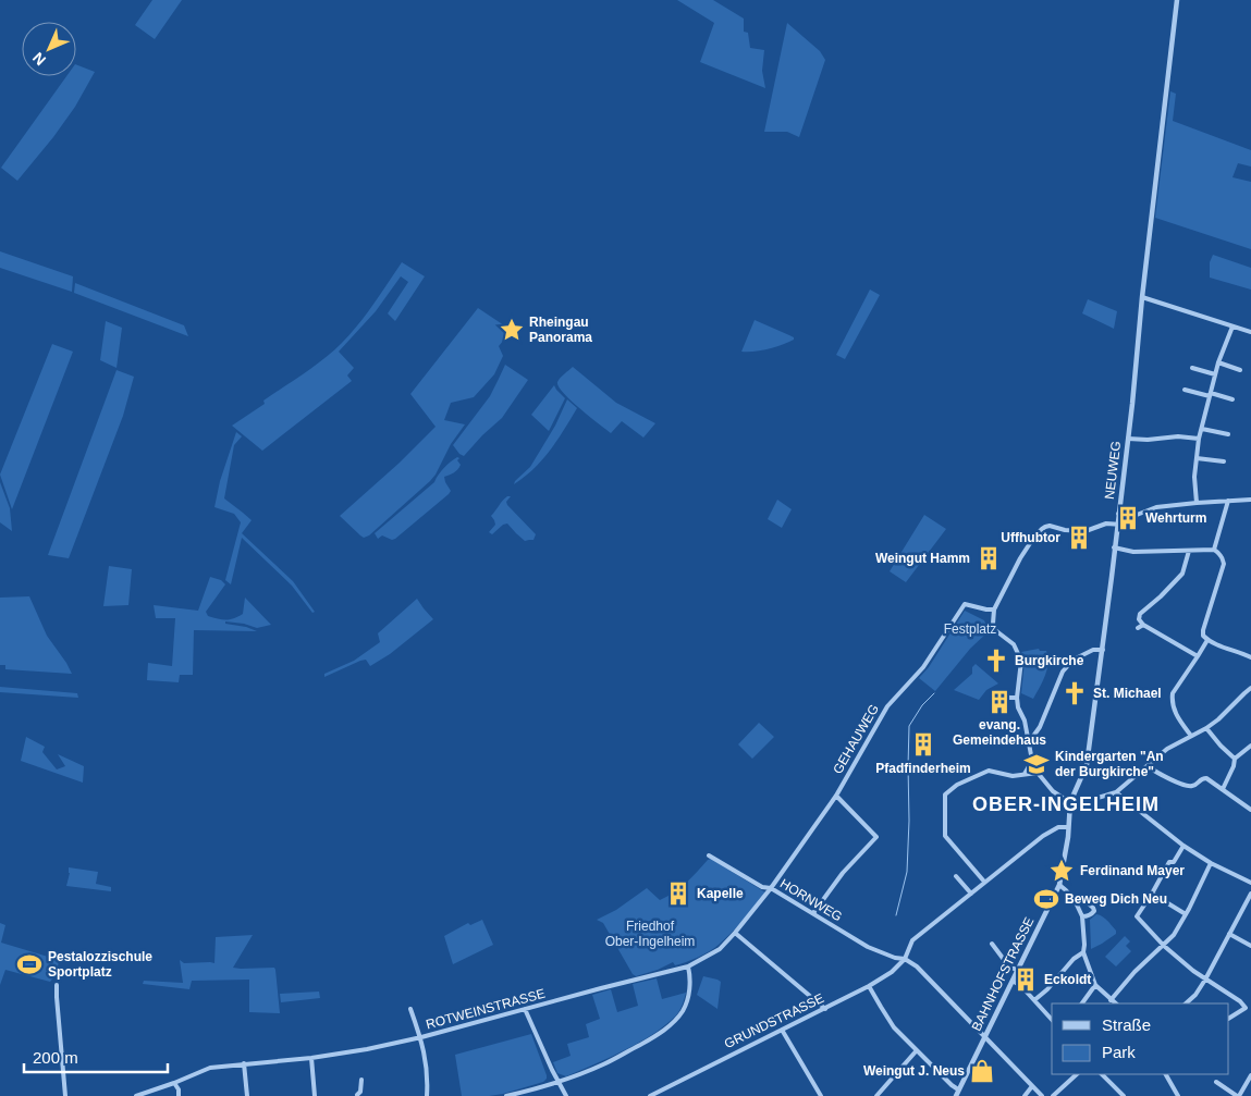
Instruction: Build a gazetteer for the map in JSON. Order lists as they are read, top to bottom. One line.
{"streets":{"street":["NEUWEG","GEHAUWEG","HORNWEG","BAHNHOFSTRASSE","ROTWEINSTRASSE","GRUNDSTRASSE"]},"crossings":[["NEUWEG","BAHNHOFSTRASSE"],["GEHAUWEG","HORNWEG"],["GEHAUWEG","ROTWEINSTRASSE"],["HORNWEG","BAHNHOFSTRASSE"],["HORNWEG","ROTWEINSTRASSE"],["HORNWEG","GRUNDSTRASSE"]],"districts":["OBER-INGELHEIM"],"parks":["Festplatz","Friedhof Ober-Ingelheim"],"places":{"place":["Rheingau Panorama","Ferdinand Mayer"],"building":["Wehrturm","Uffhubtor","Weingut Hamm","evang. Gemeindehaus","Pfadfinderheim","Kapelle","Eckoldt"],"church":["Burgkirche","St. Michael"],"school or university":["Kindergarten \"An der Burgkirche\""],"sports":["Beweg Dich Neu","Pestalozzischule Sportplatz"],"shop":["Weingut J. Neus"]},"legend":["Straße","Park"],"scale_bar":"200 m","north":"bottom left"}
